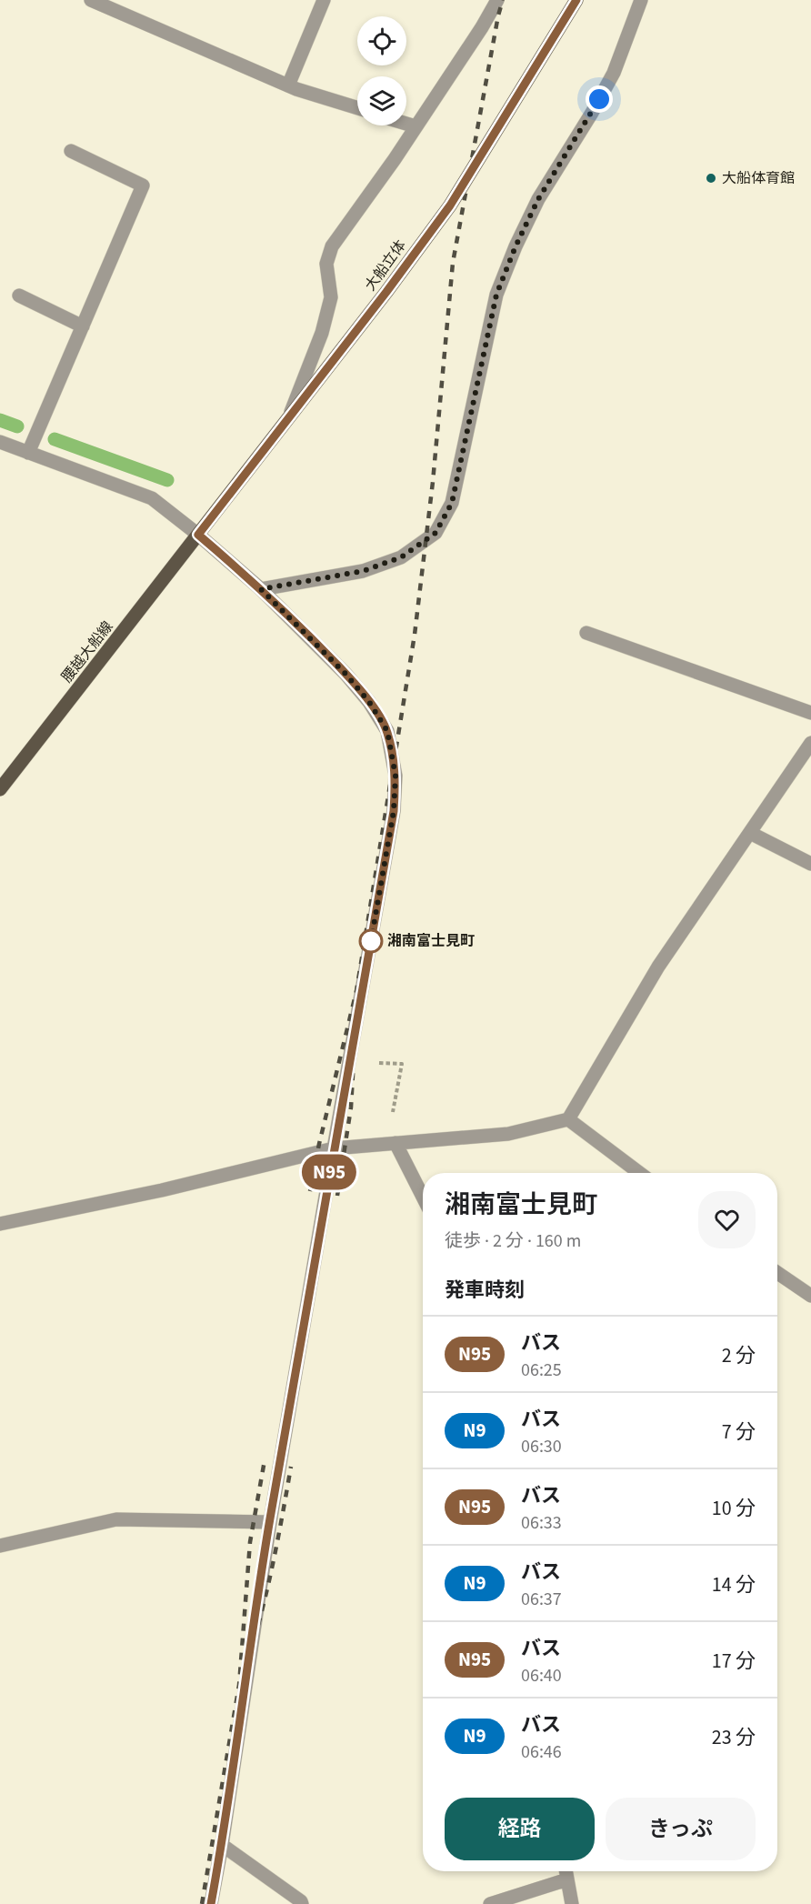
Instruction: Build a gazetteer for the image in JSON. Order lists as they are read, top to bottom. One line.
{"streets":{"main road":["大船立体","腰越大船線"]},"crossings":[["大船立体","腰越大船線"]],"places":["大船体育館","湘南富士見町"],"lines":["bus line N95"],"page":{"on_map":"N95","heading":[["湘南富士見町","徒歩 · 2 分 · 160 m"],"発車時刻"],"list":[{"mark":"N95","name":"バス","note":"06:25","value":"2 分"},{"mark":"N9","name":"バス","note":"06:30","value":"7 分"},{"mark":"N95","name":"バス","note":"06:33","value":"10 分"},{"mark":"N9","name":"バス","note":"06:37","value":"14 分"},{"mark":"N95","name":"バス","note":"06:40","value":"17 分"},{"mark":"N9","name":"バス","note":"06:46","value":"23 分"}],"buttons":["経路","きっぷ"]}}
